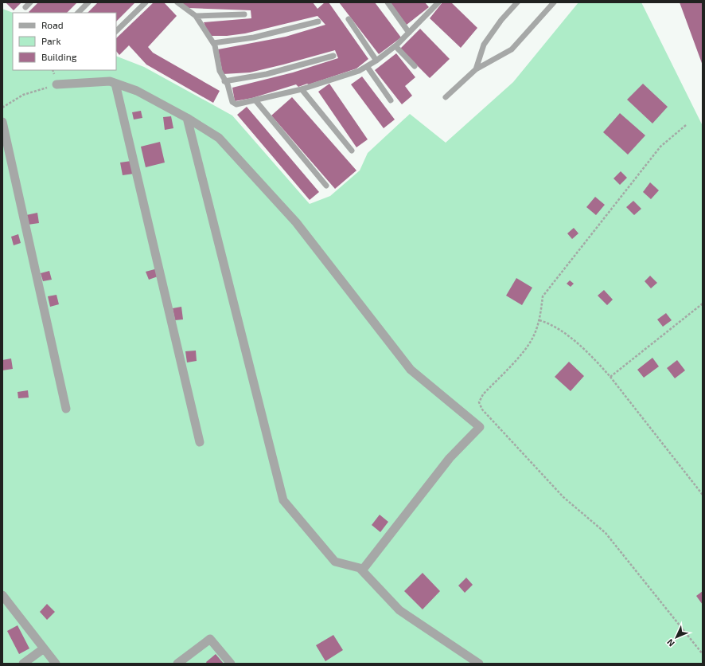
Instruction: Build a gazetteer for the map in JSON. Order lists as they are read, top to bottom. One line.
{"legend":["Road","Park","Building"],"north":"bottom left"}
